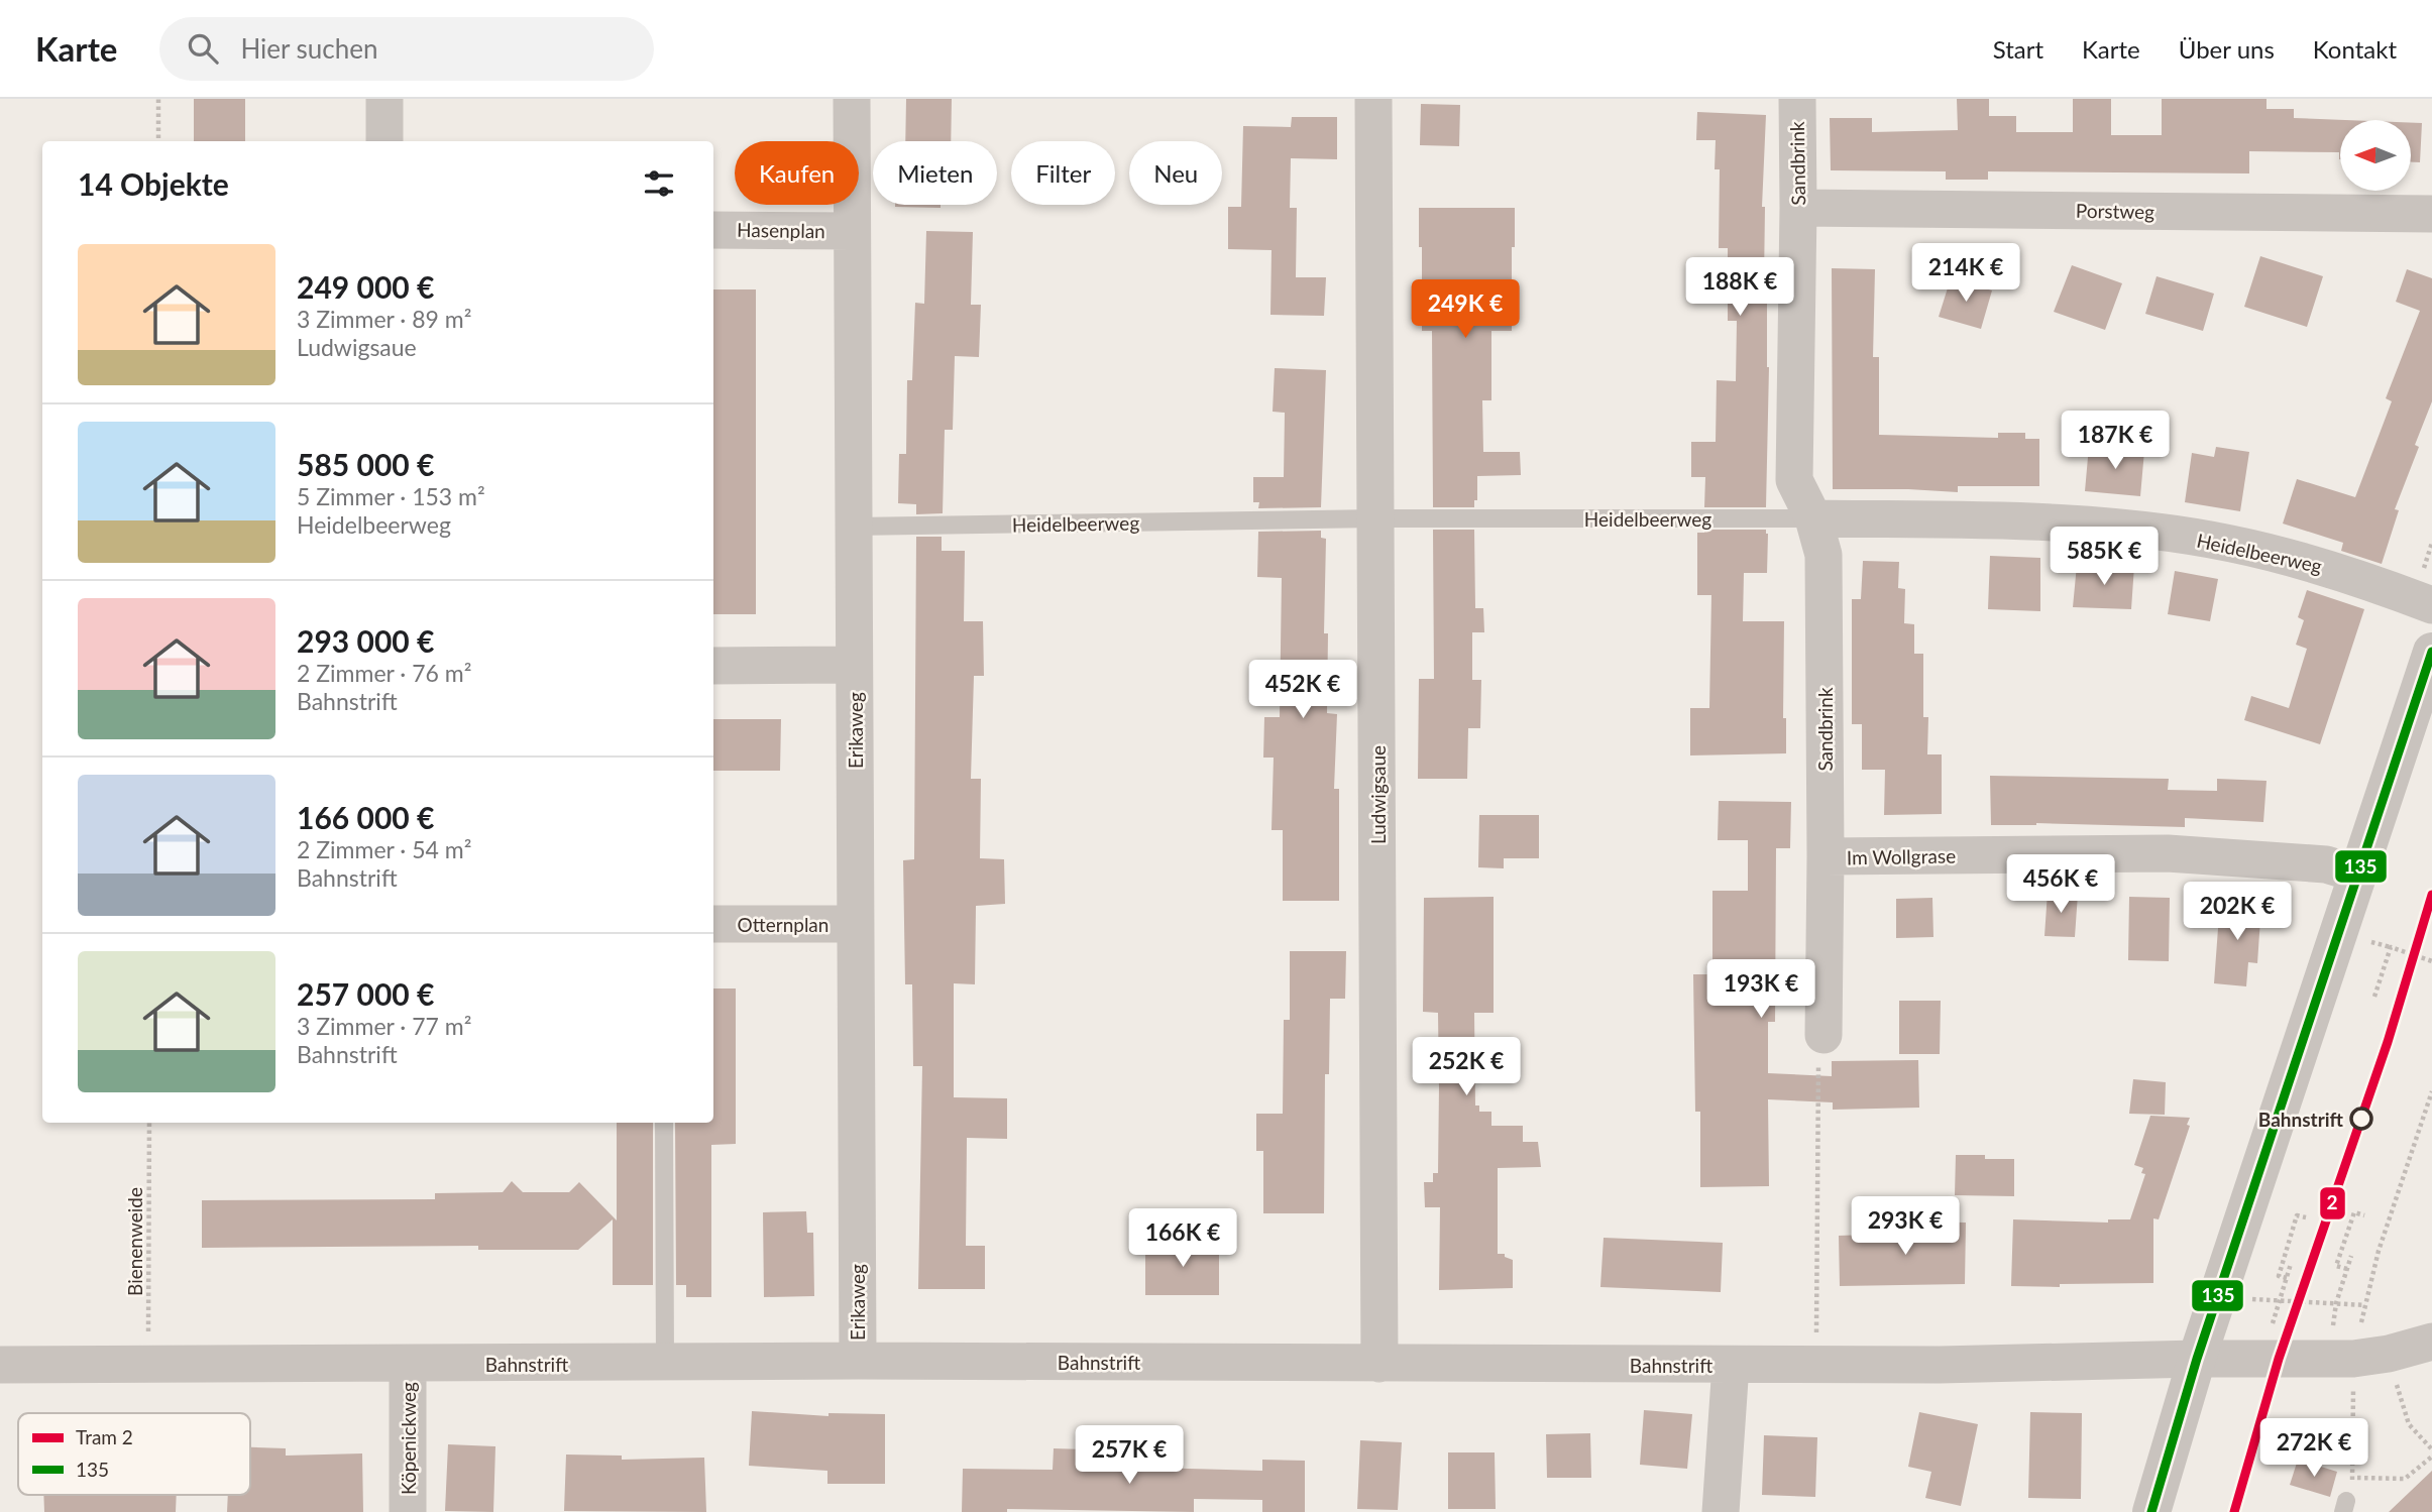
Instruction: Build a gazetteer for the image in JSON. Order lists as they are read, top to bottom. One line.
{"streets":{"street":["Sandbrink","Porstweg","Hasenplan","Heidelbeerweg","Erikaweg","Ludwigsaue","Im Wollgrase","Otternplan","Bahnstrift","Köpenickweg"],"path":["Bienenweide"]},"crossings":[["Sandbrink","Porstweg"],["Sandbrink","Heidelbeerweg"],["Sandbrink","Im Wollgrase"],["Hasenplan","Erikaweg"],["Heidelbeerweg","Erikaweg"],["Heidelbeerweg","Ludwigsaue"],["Erikaweg","Otternplan"],["Erikaweg","Bahnstrift"],["Ludwigsaue","Bahnstrift"],["Bienenweide","Bahnstrift"],["Bahnstrift","Köpenickweg"]],"places":["Bahnstrift"],"lines":["transit line 135","tram line 2"],"legend":["Tram 2","135"],"north":"left","page":{"header":"Karte","search":"Hier suchen","nav":["Start","Karte","Über uns","Kontakt"],"chip":["Kaufen","Mieten","Filter","Neu"],"heading":"14 Objekte","list":[{"name":"249 000 €","note":"3 Zimmer · 89 m² · Ludwigsaue"},{"name":"585 000 €","note":"5 Zimmer · 153 m² · Heidelbeerweg"},{"name":"293 000 €","note":"2 Zimmer · 76 m² · Bahnstrift"},{"name":"166 000 €","note":"2 Zimmer · 54 m² · Bahnstrift"},{"name":"257 000 €","note":"3 Zimmer · 77 m² · Bahnstrift"}],"price":["214K €","188K €","249K €","187K €","585K €","452K €","456K €","202K €","193K €","252K €","293K €","166K €","272K €","257K €"]}}
